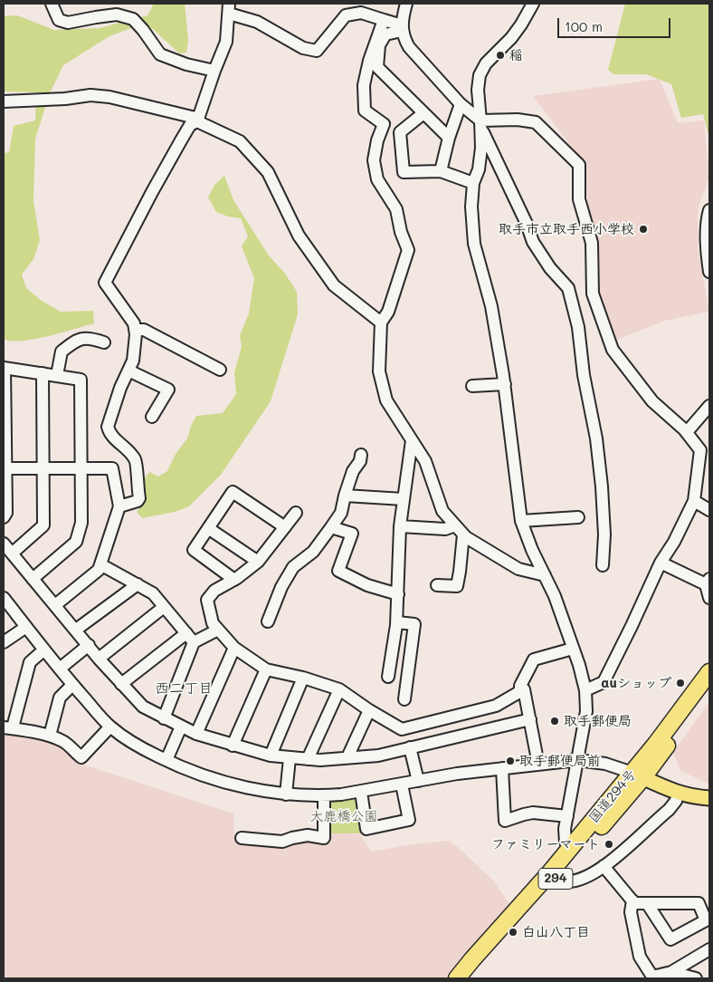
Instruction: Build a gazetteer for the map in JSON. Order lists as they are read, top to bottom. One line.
{"streets":{"highway":["国道294号","294"]},"districts":["西二丁目"],"parks":["大鹿橋公園"],"places":["稲","取手市立取手西小学校","auショップ","取手郵便局","取手郵便局前","ファミリーマート","白山八丁目"],"scale_bar":"100 m"}
